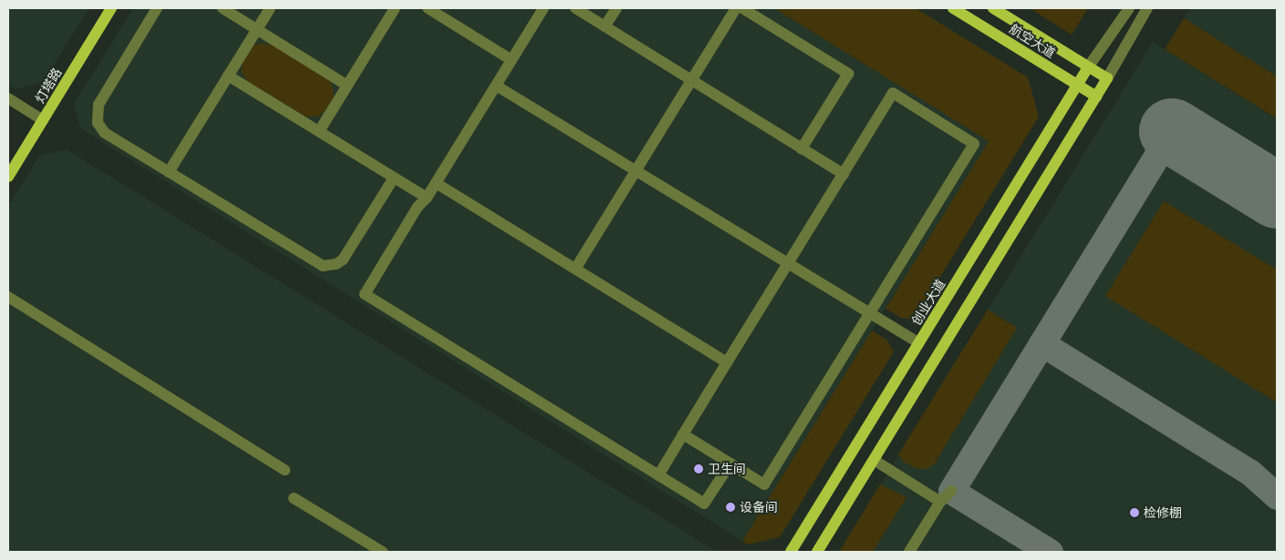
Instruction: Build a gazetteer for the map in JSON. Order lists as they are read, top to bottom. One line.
{"streets":{"main road":["航空大道","灯塔路","创业大道"]},"crossings":[["航空大道","创业大道"]],"places":["卫生间","设备间","检修棚"]}
